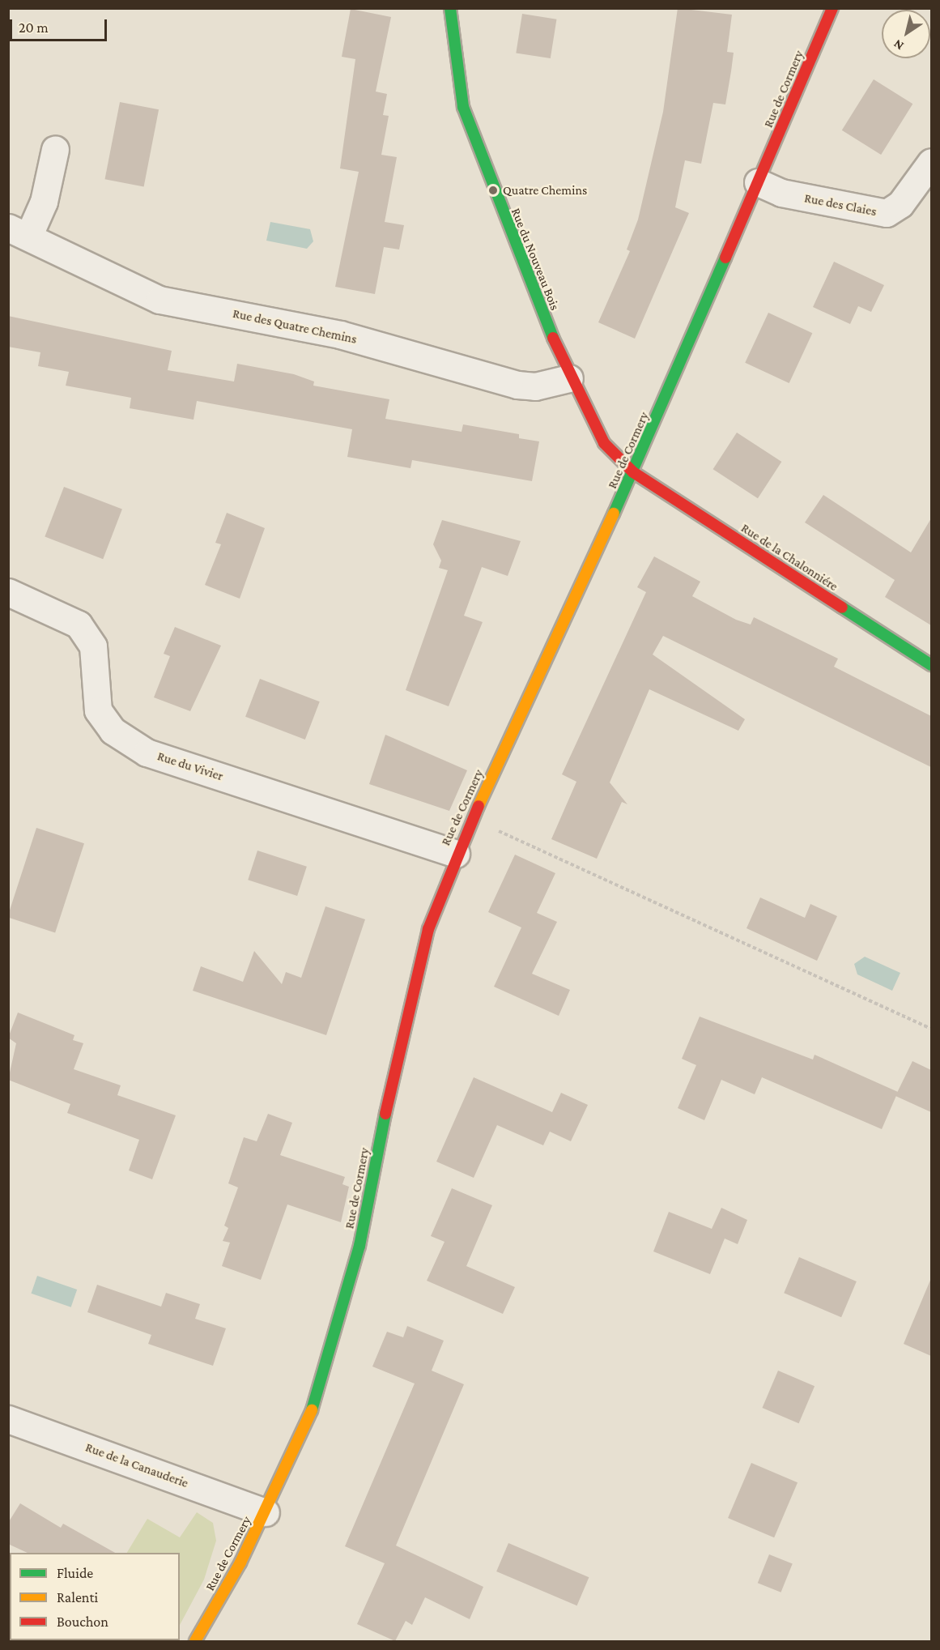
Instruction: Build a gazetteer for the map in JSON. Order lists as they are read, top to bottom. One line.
{"streets":{"main road":["Rue de Cormery","Rue du Nouveau Bois","Rue de la Chalonniére"],"street":["Rue des Claies","Rue des Quatre Chemins","Rue du Vivier","Rue de la Canauderie"]},"crossings":[["Rue de Cormery","Rue des Claies"],["Rue de Cormery","Rue du Nouveau Bois"],["Rue de Cormery","Rue de la Chalonniére"],["Rue de Cormery","Rue du Vivier"],["Rue de Cormery","Rue de la Canauderie"],["Rue du Nouveau Bois","Rue des Quatre Chemins"],["Rue du Nouveau Bois","Rue de la Chalonniére"]],"places":["Quatre Chemins"],"legend":["Fluide","Ralenti","Bouchon"],"scale_bar":"20 m","north":"bottom left"}
